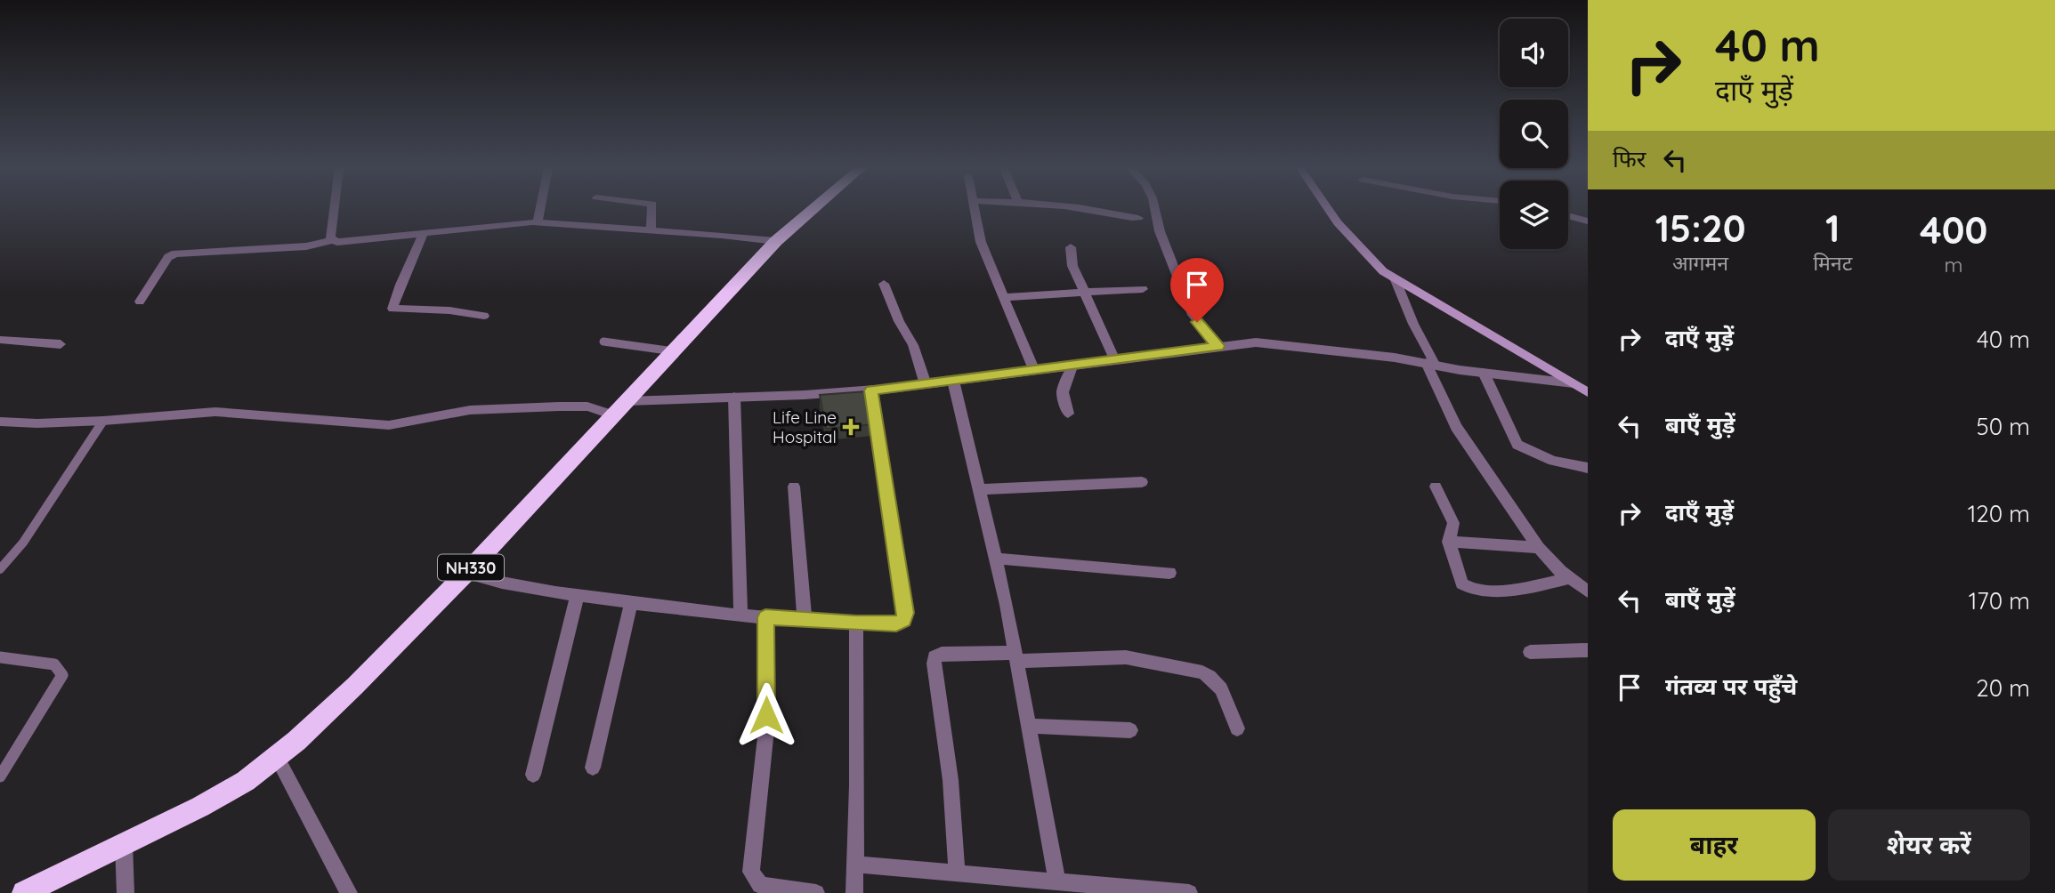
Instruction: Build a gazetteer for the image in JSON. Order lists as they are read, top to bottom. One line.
{"streets":{"highway":["NH330"]},"places":{"health":["Life Line Hospital"]},"page":{"turn":["40 m","दाएँ मुड़ें"],"then":"फिर","eta":["15:20","आगमन","1","मिनट","400","m"],"list":[{"name":"दाएँ मुड़ें","value":"40 m"},{"name":"बाएँ मुड़ें","value":"50 m"},{"name":"दाएँ मुड़ें","value":"120 m"},{"name":"बाएँ मुड़ें","value":"170 m"},{"name":"गंतव्य पर पहुँचे","value":"20 m"}],"buttons":["बाहर","शेयर करें"]}}
